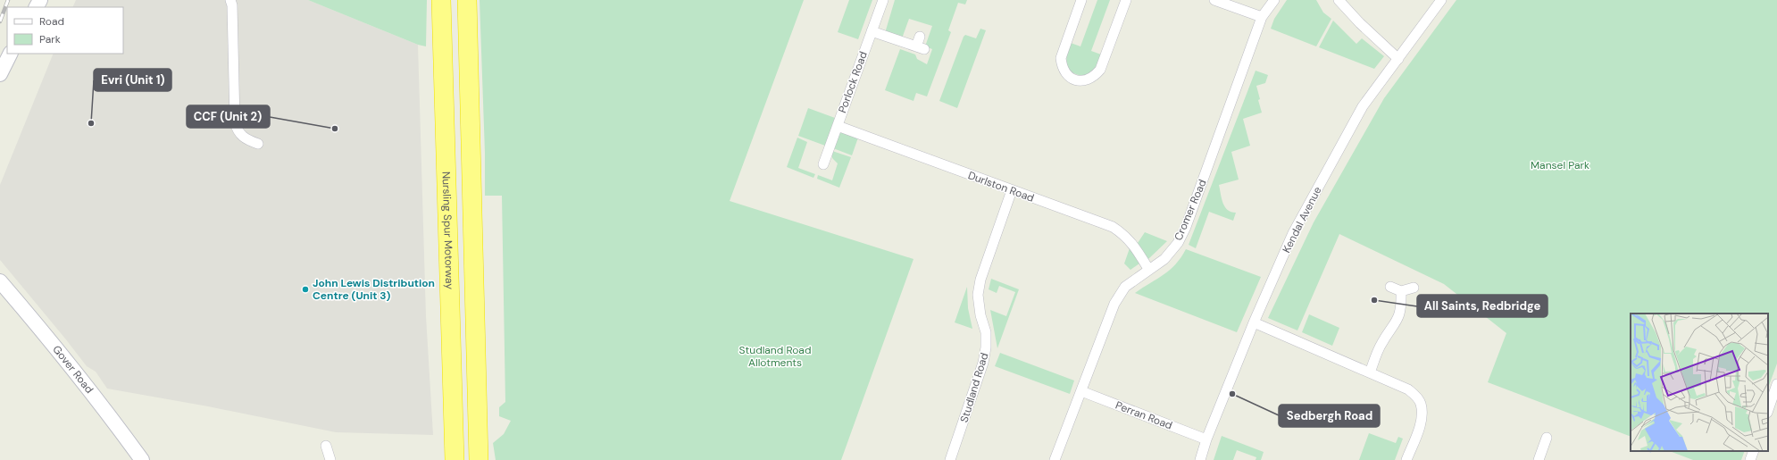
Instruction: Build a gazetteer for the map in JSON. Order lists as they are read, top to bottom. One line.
{"streets":{"highway":["Nursling Spur Motorway"],"street":["Porlock Road","Durlston Road","Cromer Road","Kendal Avenue","Gover Road","Studland Road","Perran Road"]},"crossings":[["Porlock Road","Durlston Road"],["Durlston Road","Cromer Road"],["Durlston Road","Studland Road"],["Cromer Road","Perran Road"],["Kendal Avenue","Perran Road"]],"parks":["Mansel Park","Studland Road Allotments"],"places":["Evri (Unit 1)","CCF (Unit 2)","John Lewis Distribution Centre (Unit 3)","All Saints, Redbridge","Sedbergh Road"],"legend":["Road","Park"]}
